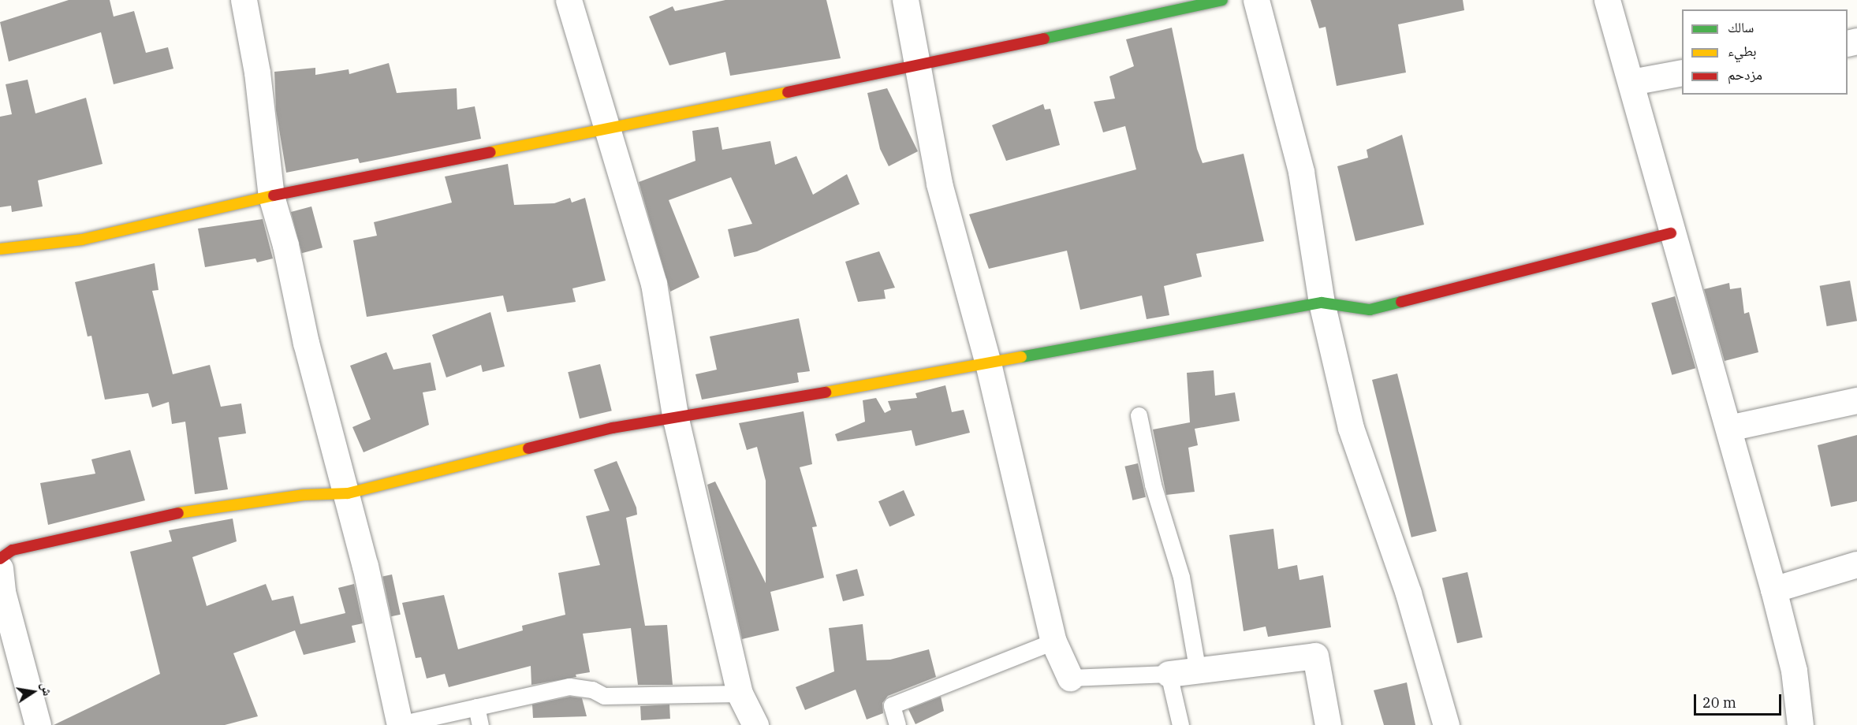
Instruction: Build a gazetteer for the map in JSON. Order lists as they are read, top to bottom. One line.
{"legend":["سالك","بطيء","مزدحم"],"scale_bar":"20 m","north":"right"}
